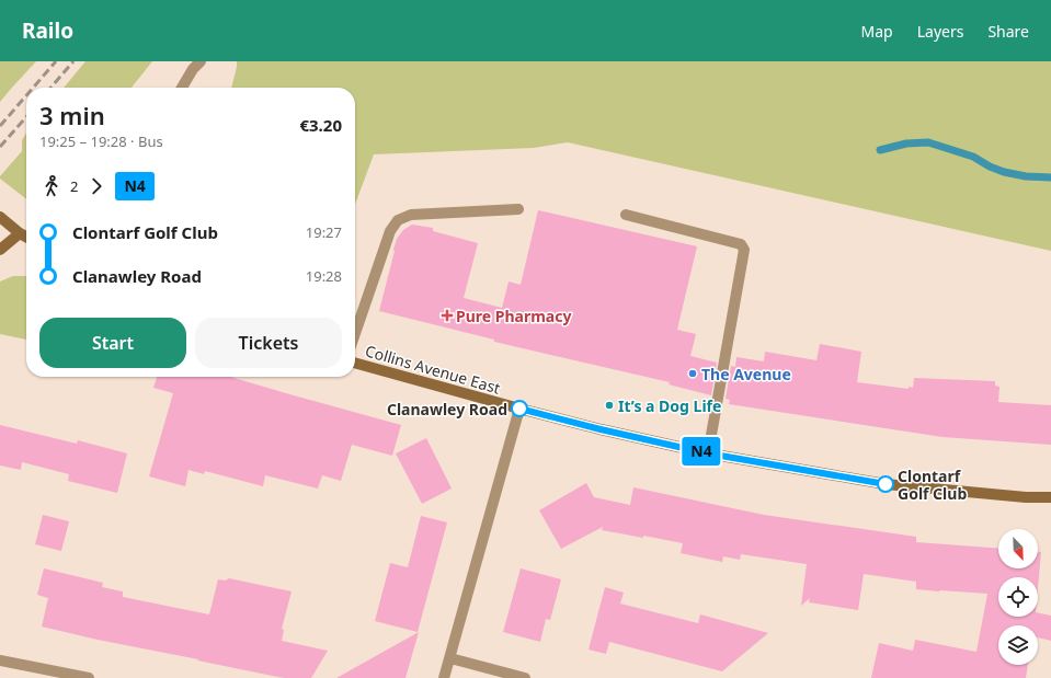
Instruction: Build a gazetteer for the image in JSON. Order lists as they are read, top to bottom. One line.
{"streets":{"main road":["Collins Avenue East"]},"places":{"health":["Pure Pharmacy"],"other":["The Avenue","It’s a Dog Life","Clanawley Road","Clontarf Golf Club"]},"lines":["bus line N4"],"north":"bottom right","page":{"header":"Railo","nav":["Map","Layers","Share"],"on_map":"N4","heading":["3 min","19:25 – 19:28 · Bus","€3.20"],"legs":["2","N4"],"list":[{"name":"Clontarf Golf Club","value":"19:27"},{"name":"Clanawley Road","value":"19:28"}],"buttons":["Start","Tickets"]}}
